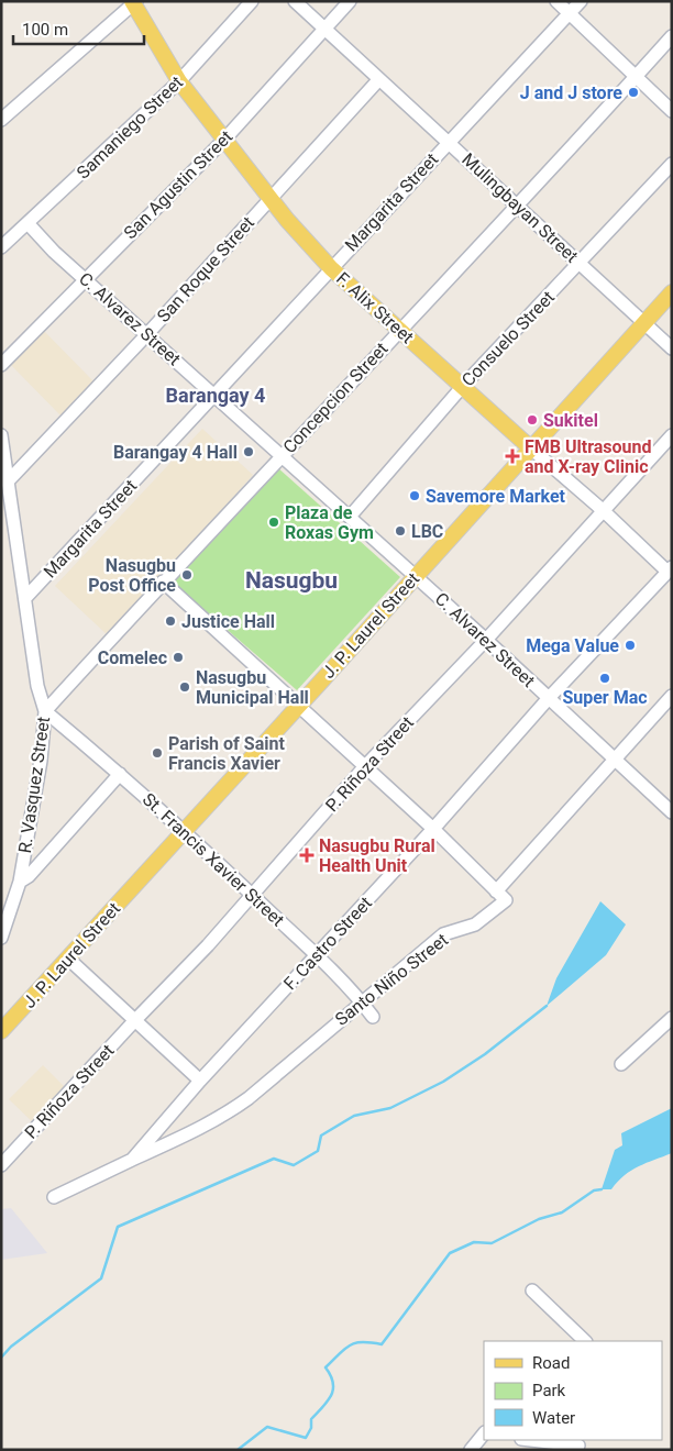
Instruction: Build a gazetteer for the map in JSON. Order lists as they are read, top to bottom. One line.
{"streets":{"main road":["F. Alix Street","J. P. Laurel Street"],"street":["Samaniego Street","San Agustin Street","Margarita Street","Mulingbayan Street","San Roque Street","C. Alvarez Street","Consuelo Street","Concepcion Street","P. Riñoza Street","R. Vasquez Street","St. Francis Xavier Street","F. Castro Street","Santo Niño Street"]},"crossings":[["Samaniego Street","F. Alix Street"],["Samaniego Street","C. Alvarez Street"],["San Agustin Street","Mulingbayan Street"],["San Agustin Street","F. Alix Street"],["San Agustin Street","C. Alvarez Street"],["Margarita Street","Mulingbayan Street"],["Margarita Street","F. Alix Street"],["Margarita Street","C. Alvarez Street"],["Margarita Street","R. Vasquez Street"],["Mulingbayan Street","San Roque Street"],["Mulingbayan Street","Consuelo Street"],["Mulingbayan Street","Concepcion Street"],["Mulingbayan Street","J. P. Laurel Street"],["San Roque Street","F. Alix Street"],["San Roque Street","C. Alvarez Street"],["San Roque Street","R. Vasquez Street"],["F. Alix Street","Consuelo Street"],["F. Alix Street","Concepcion Street"],["F. Alix Street","J. P. Laurel Street"],["F. Alix Street","P. Riñoza Street"],["F. Alix Street","F. Castro Street"],["C. Alvarez Street","Consuelo Street"],["C. Alvarez Street","Concepcion Street"],["C. Alvarez Street","J. P. Laurel Street"],["C. Alvarez Street","P. Riñoza Street"],["C. Alvarez Street","F. Castro Street"],["Concepcion Street","R. Vasquez Street"],["Concepcion Street","St. Francis Xavier Street"],["J. P. Laurel Street","St. Francis Xavier Street"],["P. Riñoza Street","St. Francis Xavier Street"],["R. Vasquez Street","St. Francis Xavier Street"],["St. Francis Xavier Street","F. Castro Street"],["St. Francis Xavier Street","Santo Niño Street"],["F. Castro Street","Santo Niño Street"]],"districts":["Barangay 4","Nasugbu"],"places":{"other":["J and J store","Sukitel","Barangay 4 Hall","Savemore Market","Plaza de Roxas Gym","LBC","Nasugbu Post Office","Justice Hall","Mega Value","Comelec","Super Mac","Nasugbu Municipal Hall","Parish of Saint Francis Xavier"],"health":["FMB Ultrasound and X-ray Clinic","Nasugbu Rural Health Unit"]},"legend":["Road","Park","Water"],"scale_bar":"100 m"}
